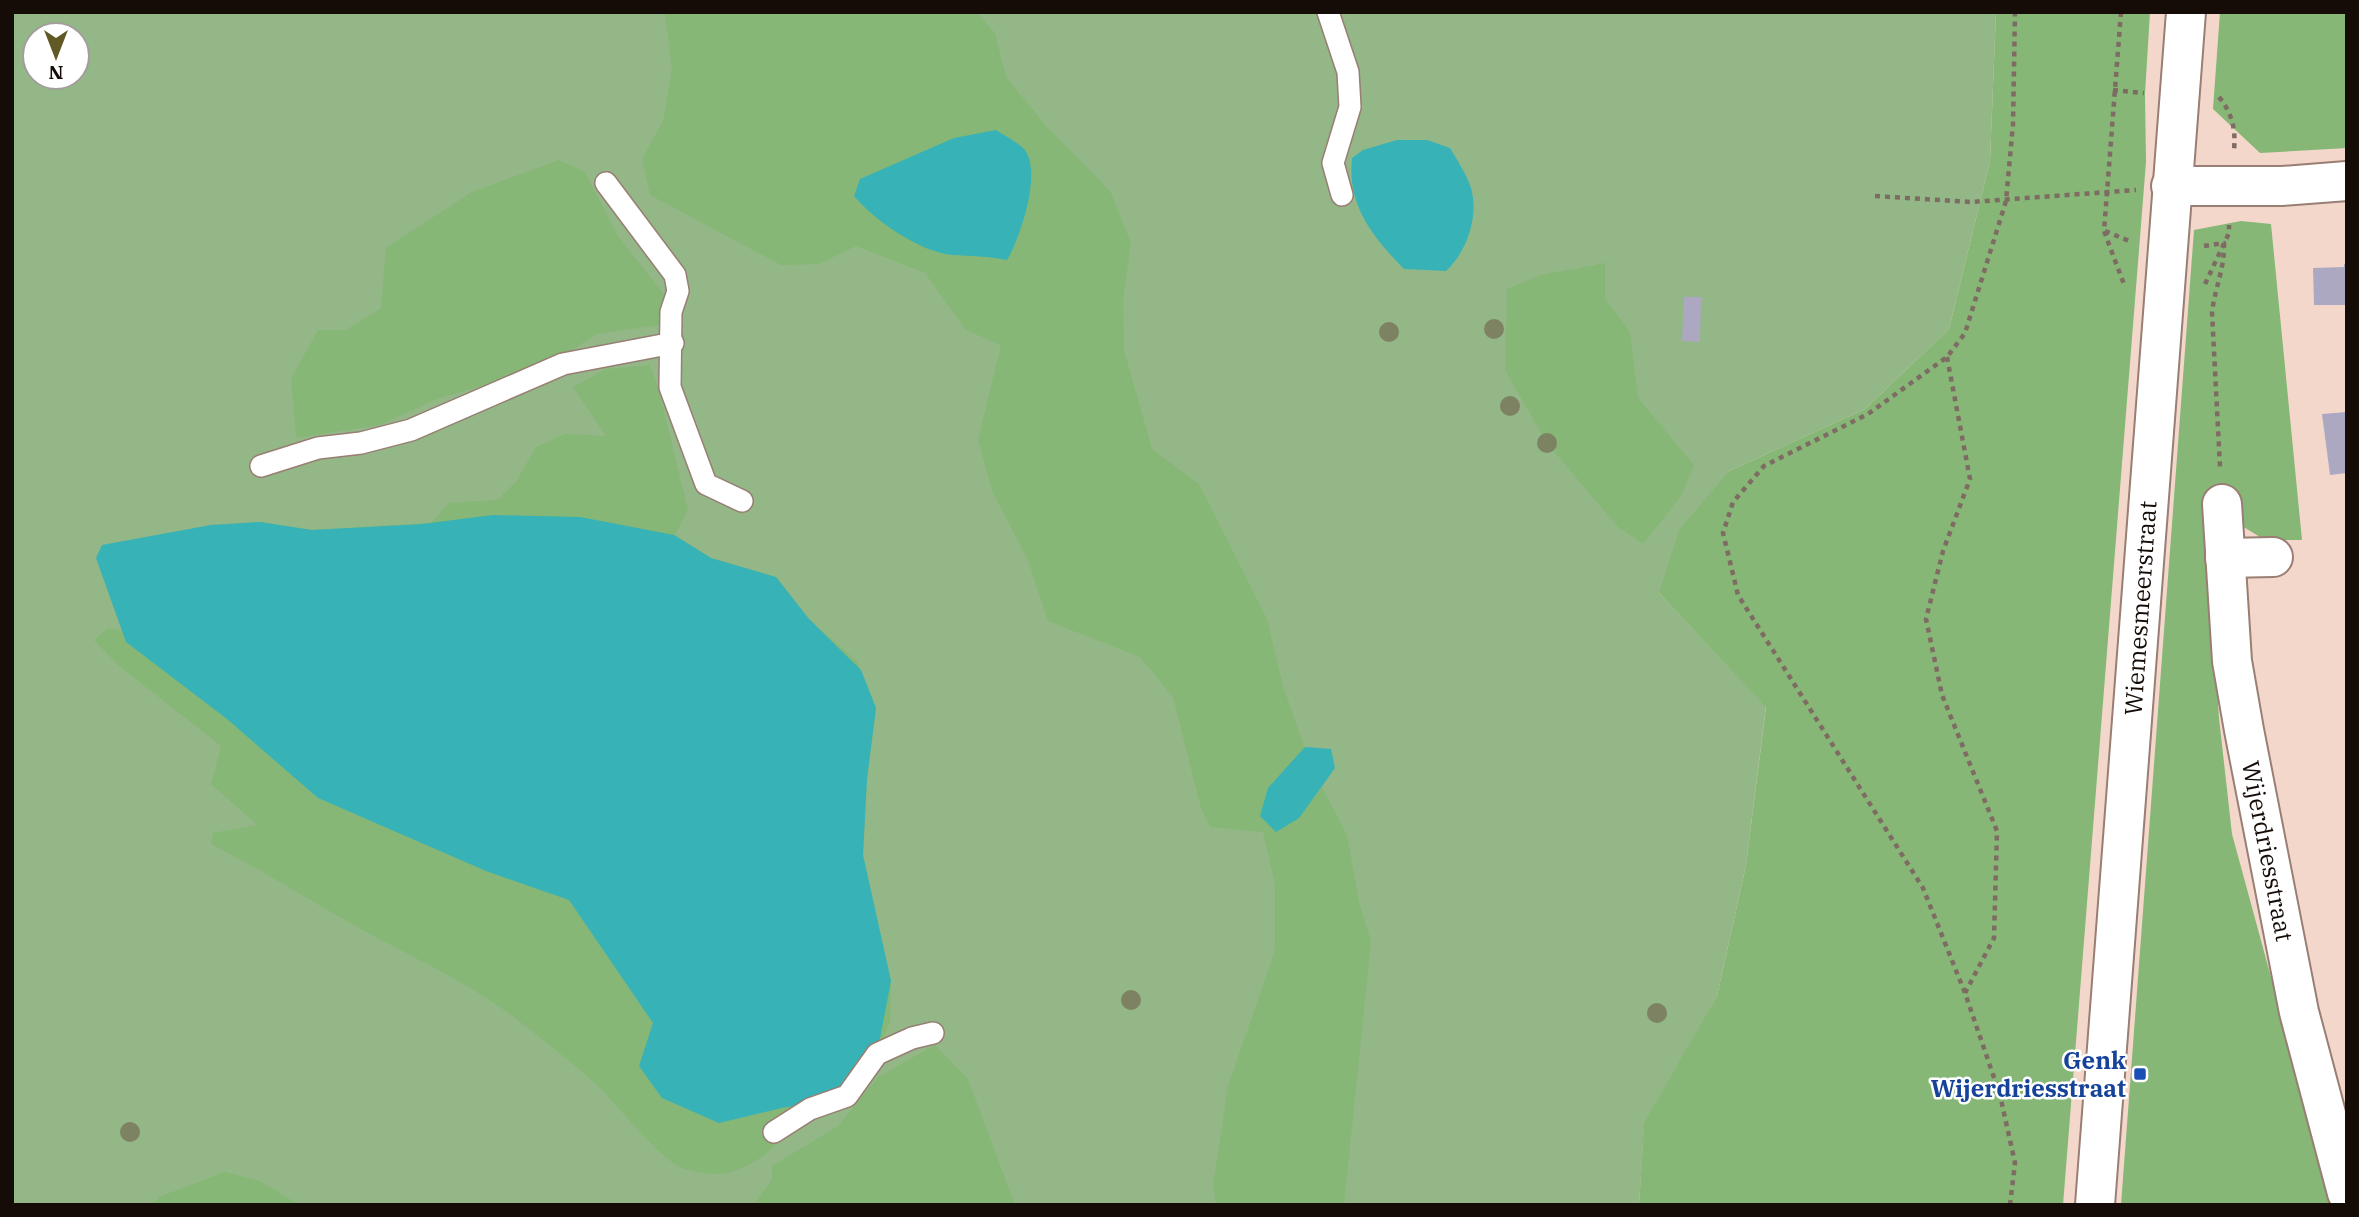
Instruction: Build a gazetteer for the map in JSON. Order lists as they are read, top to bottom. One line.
{"streets":{"main road":["Wiemesmeerstraat","Wijerdriesstraat"]},"places":{"transit":["Genk Wijerdriesstraat"]},"north":"bottom"}
